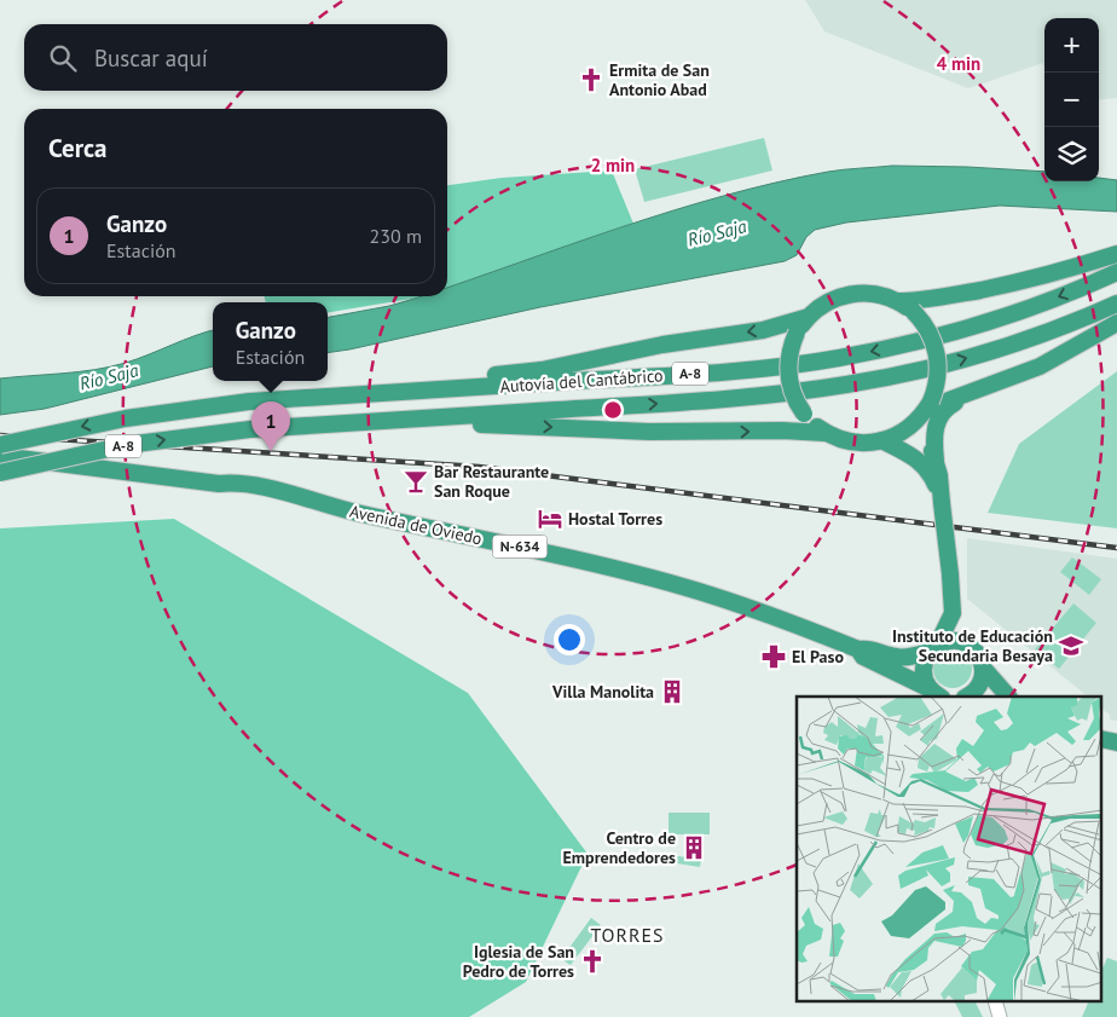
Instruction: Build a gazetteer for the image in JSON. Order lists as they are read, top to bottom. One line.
{"streets":{"highway":["A-8","Autovía del Cantábrico","Avenida de Oviedo","N-634"]},"crossings":[["A-8","Autovía del Cantábrico"],["Avenida de Oviedo","N-634"]],"districts":["TORRES"],"water":["Río Saja"],"places":{"church":["Ermita de San Antonio Abad","Iglesia de San Pedro de Torres"],"bar":["Bar Restaurante San Roque"],"hotel":["Hostal Torres"],"school or university":["Instituto de Educación Secundaria Besaya"],"pharmacy":["El Paso"],"building":["Villa Manolita","Centro de Emprendedores"]},"page":{"map_buttons":["+","−"],"search":"Buscar aquí","heading":"Cerca","list":[{"mark":"1","name":"Ganzo","note":"Estación","value":"230 m"}],"popup":["Ganzo","Estación"],"pins":"1"},"rings":["4 min","2 min"]}
